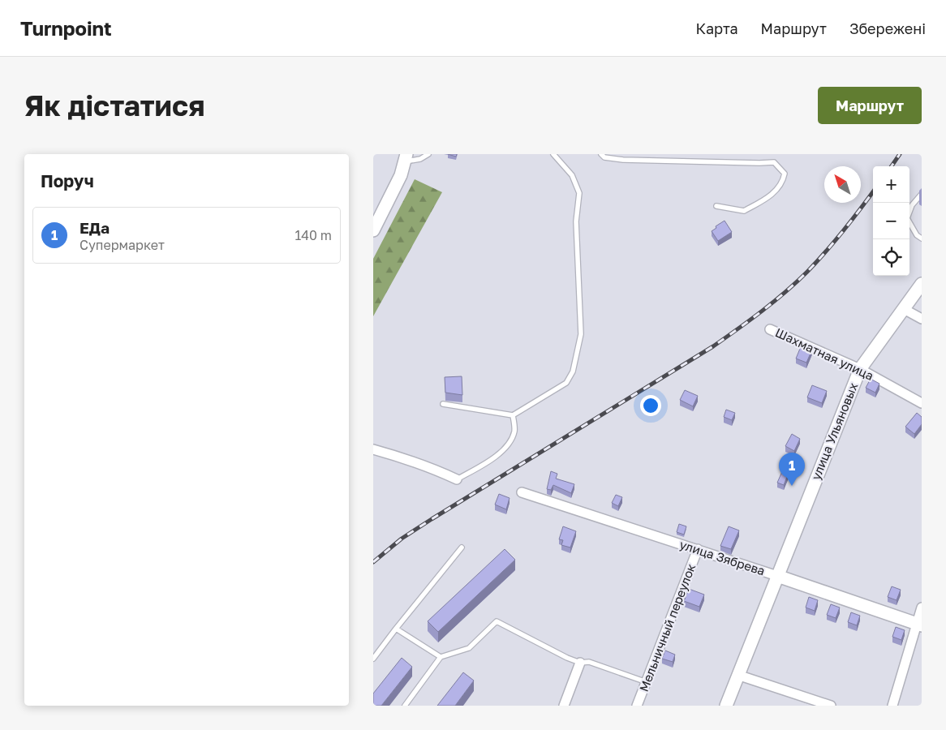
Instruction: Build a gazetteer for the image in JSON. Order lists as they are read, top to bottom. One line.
{"streets":{"street":["Шахматная улица","улица Ульяновых","улица Зябрева","Мельничный переулок"]},"crossings":[["Шахматная улица","улица Ульяновых"],["улица Ульяновых","улица Зябрева"],["улица Зябрева","Мельничный переулок"]],"north":"top left","page":{"header":"Turnpoint","nav":["Карта","Маршрут","Збережені"],"buttons":"Маршрут","title":"Як дістатися","heading":"Поруч","map_buttons":["+","−"],"list":[{"mark":"1","name":"ЕДа","note":"Супермаркет","value":"140 m"}],"pins":"1"}}
